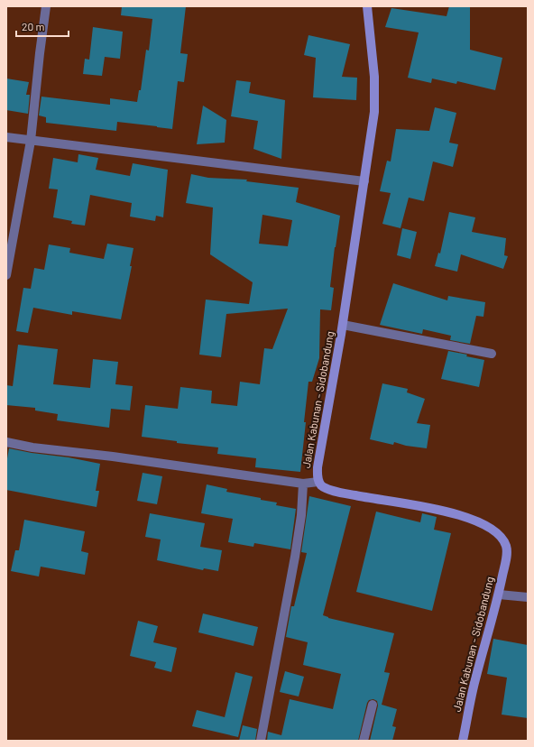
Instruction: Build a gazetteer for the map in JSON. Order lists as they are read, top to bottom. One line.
{"streets":{"street":["Jalan Kabunan - Sidobandung"]},"scale_bar":"20 m"}
